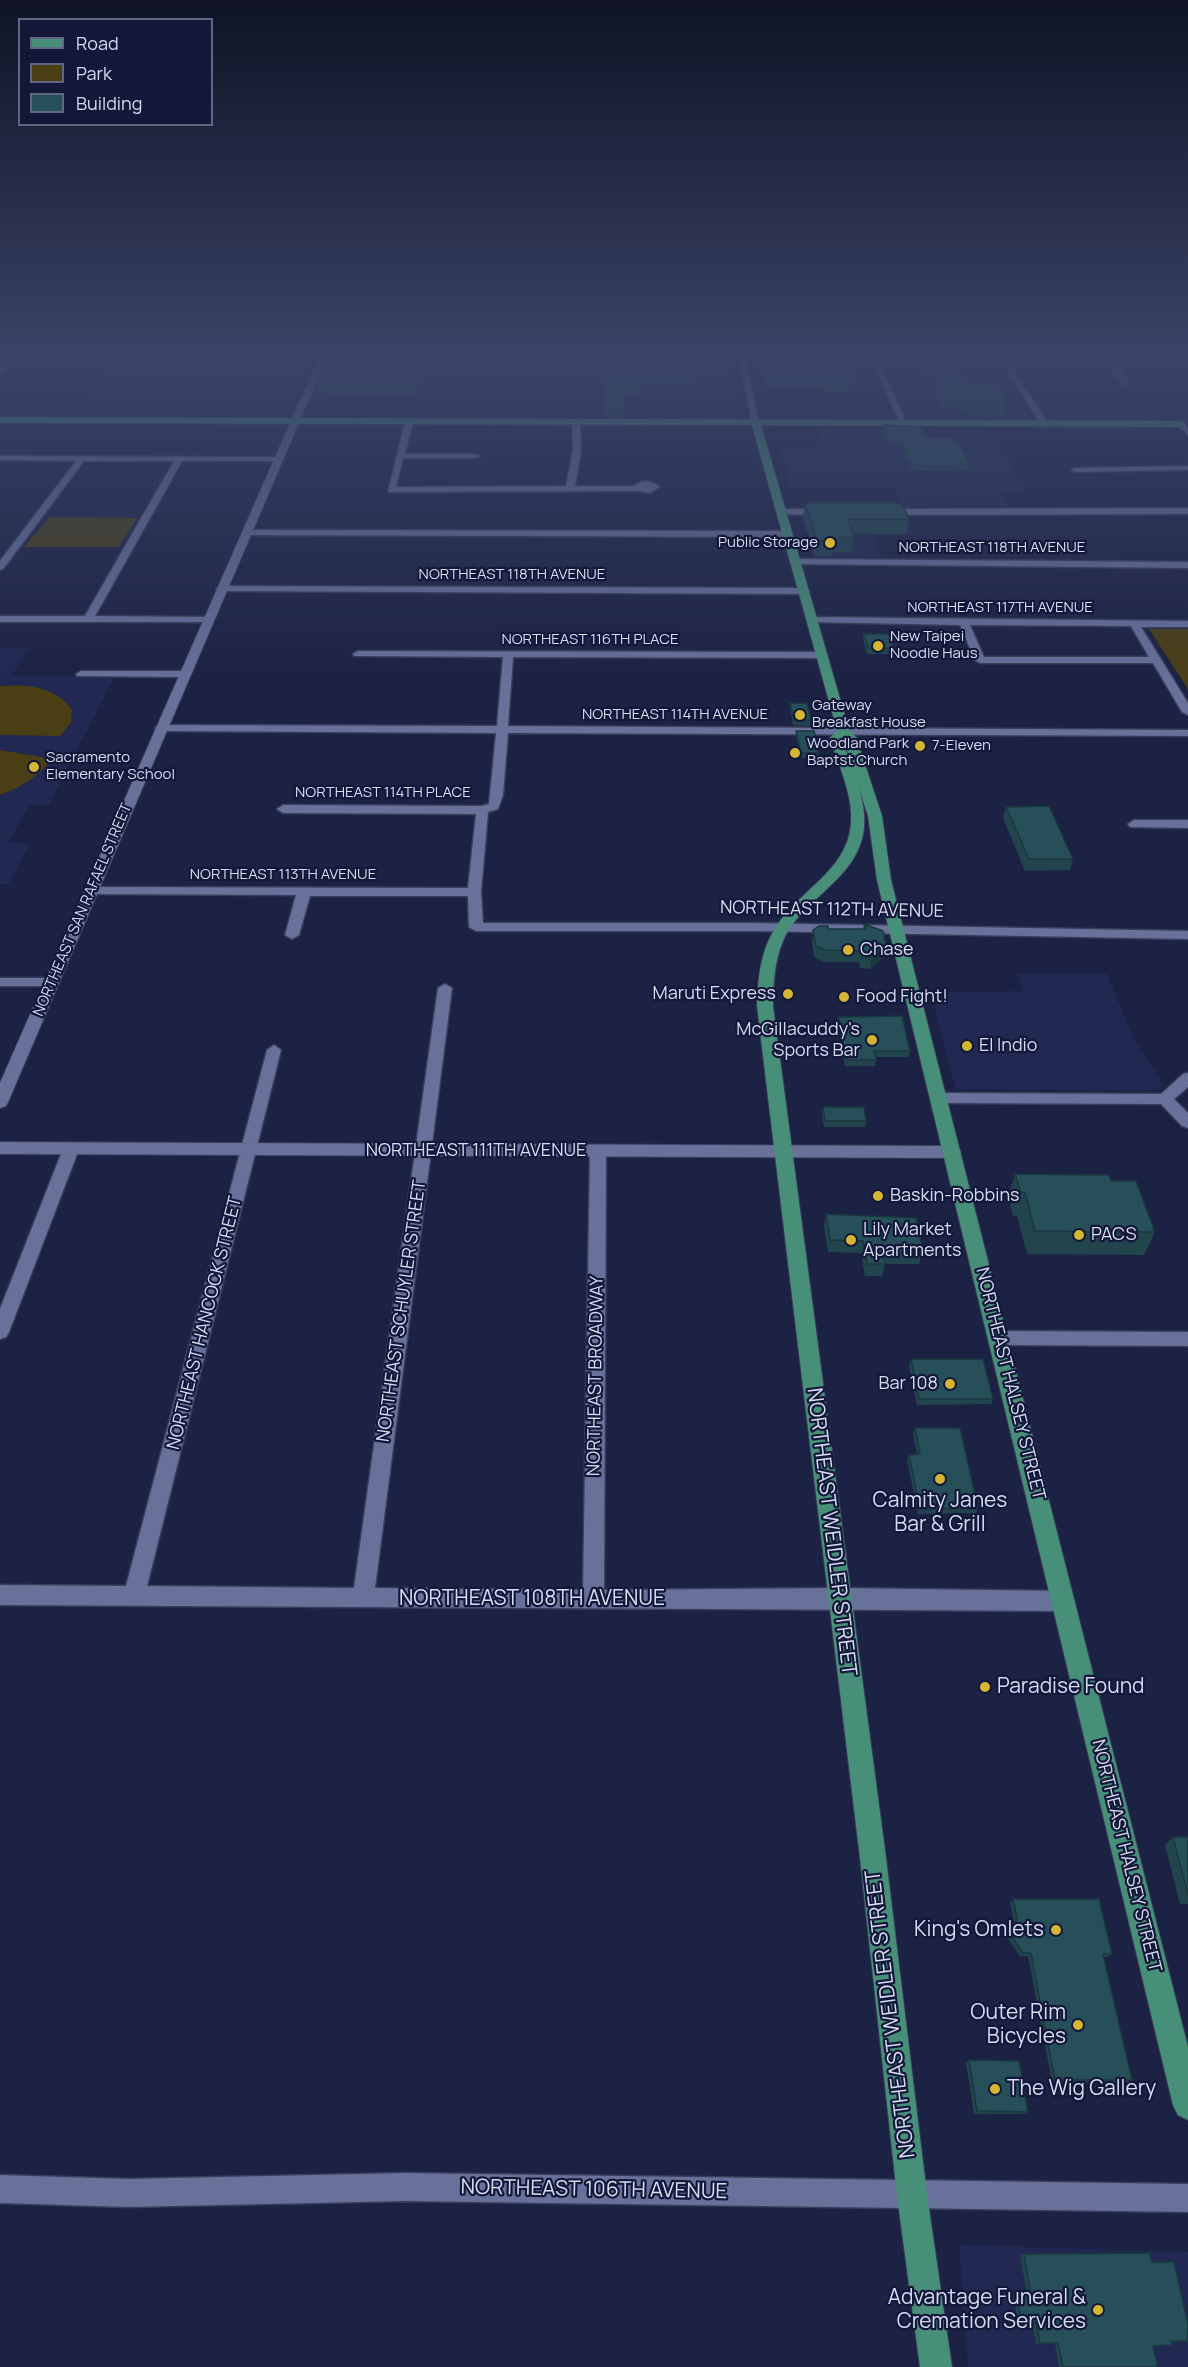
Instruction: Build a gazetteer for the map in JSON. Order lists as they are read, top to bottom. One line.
{"streets":{"main road":["NORTHEAST HALSEY STREET","NORTHEAST WEIDLER STREET"],"street":["NORTHEAST 118TH AVENUE","NORTHEAST 117TH AVENUE","NORTHEAST 116TH PLACE","NORTHEAST 114TH AVENUE","NORTHEAST 114TH PLACE","NORTHEAST 113TH AVENUE","NORTHEAST SAN RAFAEL STREET","NORTHEAST 112TH AVENUE","NORTHEAST 111TH AVENUE","NORTHEAST SCHUYLER STREET","NORTHEAST HANCOCK STREET","NORTHEAST BROADWAY","NORTHEAST 108TH AVENUE","NORTHEAST 106TH AVENUE"]},"crossings":[["NORTHEAST 118TH AVENUE","NORTHEAST SAN RAFAEL STREET"],["NORTHEAST 118TH AVENUE","NORTHEAST HALSEY STREET"],["NORTHEAST 117TH AVENUE","NORTHEAST HALSEY STREET"],["NORTHEAST 116TH PLACE","NORTHEAST HALSEY STREET"],["NORTHEAST 114TH AVENUE","NORTHEAST SAN RAFAEL STREET"],["NORTHEAST 114TH AVENUE","NORTHEAST HALSEY STREET"],["NORTHEAST 114TH AVENUE","NORTHEAST WEIDLER STREET"],["NORTHEAST 113TH AVENUE","NORTHEAST SAN RAFAEL STREET"],["NORTHEAST 113TH AVENUE","NORTHEAST 112TH AVENUE"],["NORTHEAST 112TH AVENUE","NORTHEAST HALSEY STREET"],["NORTHEAST 112TH AVENUE","NORTHEAST WEIDLER STREET"],["NORTHEAST 111TH AVENUE","NORTHEAST SCHUYLER STREET"],["NORTHEAST 111TH AVENUE","NORTHEAST HANCOCK STREET"],["NORTHEAST 111TH AVENUE","NORTHEAST BROADWAY"],["NORTHEAST 111TH AVENUE","NORTHEAST HALSEY STREET"],["NORTHEAST 111TH AVENUE","NORTHEAST WEIDLER STREET"],["NORTHEAST SCHUYLER STREET","NORTHEAST 108TH AVENUE"],["NORTHEAST HANCOCK STREET","NORTHEAST 108TH AVENUE"],["NORTHEAST BROADWAY","NORTHEAST 108TH AVENUE"],["NORTHEAST HALSEY STREET","NORTHEAST WEIDLER STREET"],["NORTHEAST HALSEY STREET","NORTHEAST 108TH AVENUE"],["NORTHEAST WEIDLER STREET","NORTHEAST 108TH AVENUE"],["NORTHEAST WEIDLER STREET","NORTHEAST 106TH AVENUE"]],"places":["Public Storage","New Taipei Noodle Haus","Gateway Breakfast House","7-Eleven","Woodland Park Baptst Church","Sacramento Elementary School","Chase","Maruti Express","Food Fight!","McGillacuddy's Sports Bar","El Indio","Baskin-Robbins","PACS","Lily Market Apartments","Bar 108","Calmity Janes Bar & Grill","Paradise Found","King's Omlets","Outer Rim Bicycles","The Wig Gallery","Advantage Funeral & Cremation Services"],"legend":["Road","Park","Building"]}
